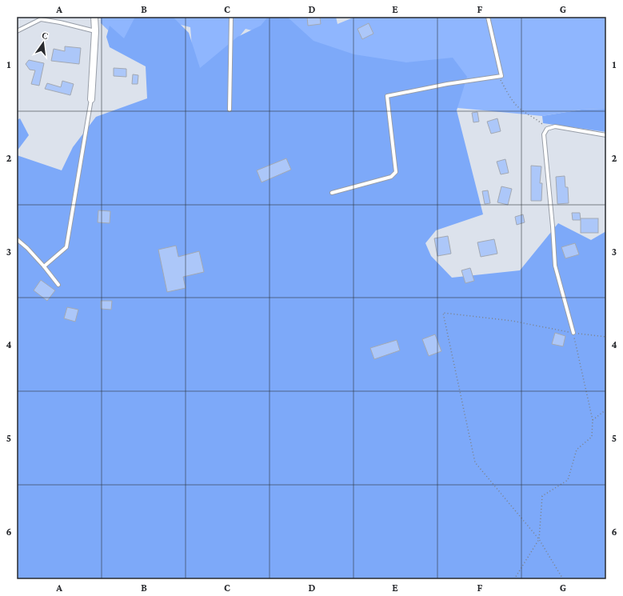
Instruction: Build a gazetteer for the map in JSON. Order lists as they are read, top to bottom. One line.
{"north":"top","grid":{"columns":["A","B","C","D","E","F","G"],"rows":["1","2","3","4","5","6"]}}
